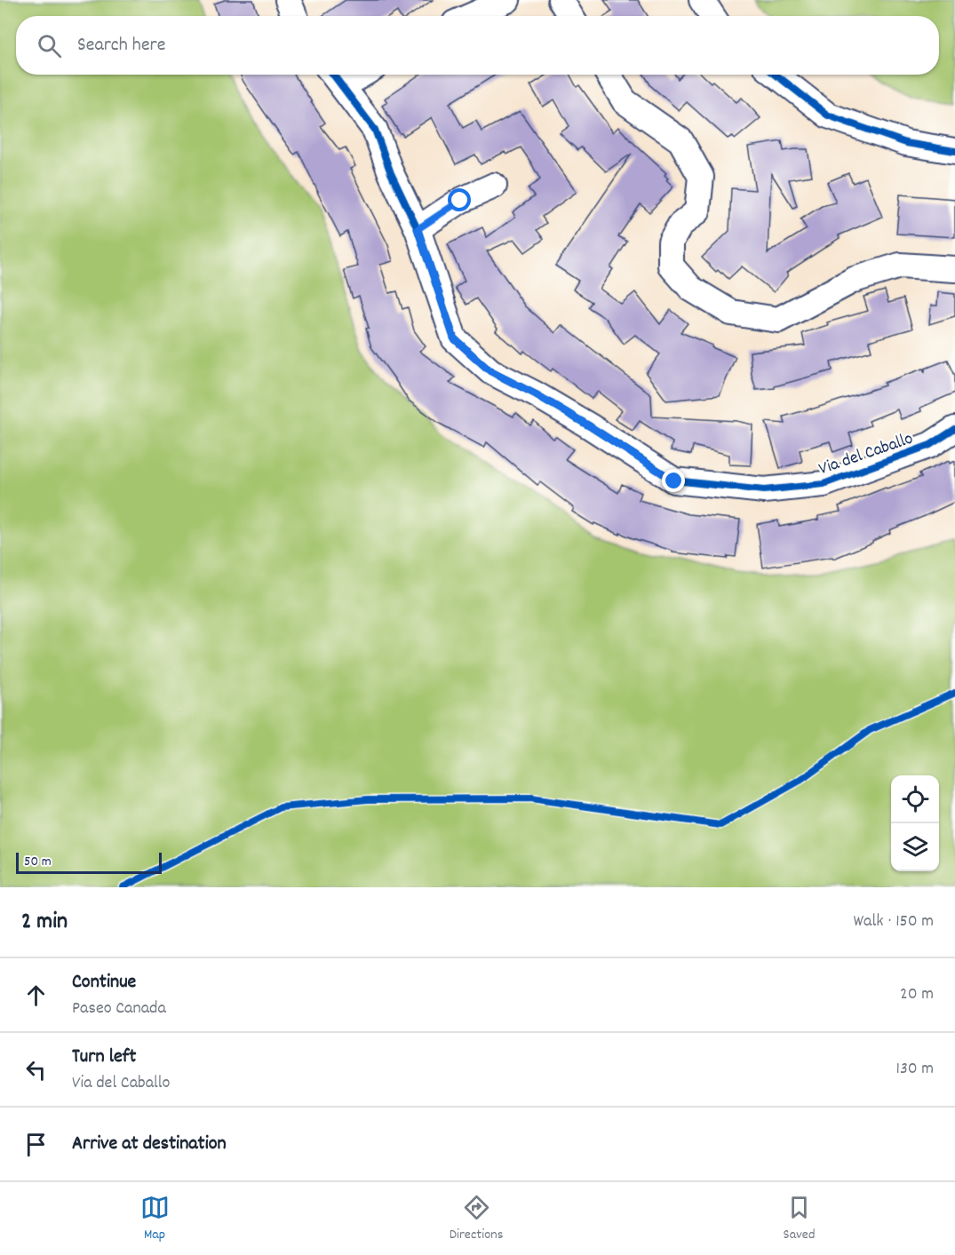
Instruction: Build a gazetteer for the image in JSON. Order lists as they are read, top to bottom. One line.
{"streets":{"street":["Via del Caballo"]},"scale_bar":"50 m","page":{"search":"Search here","scale":"50 m","heading":["2 min","Walk · 150 m"],"list":[["Continue","Paseo Canada","20 m"],["Turn left","Via del Caballo","130 m"],"Arrive at destination"],"nav":["Map","Directions","Saved"]}}
